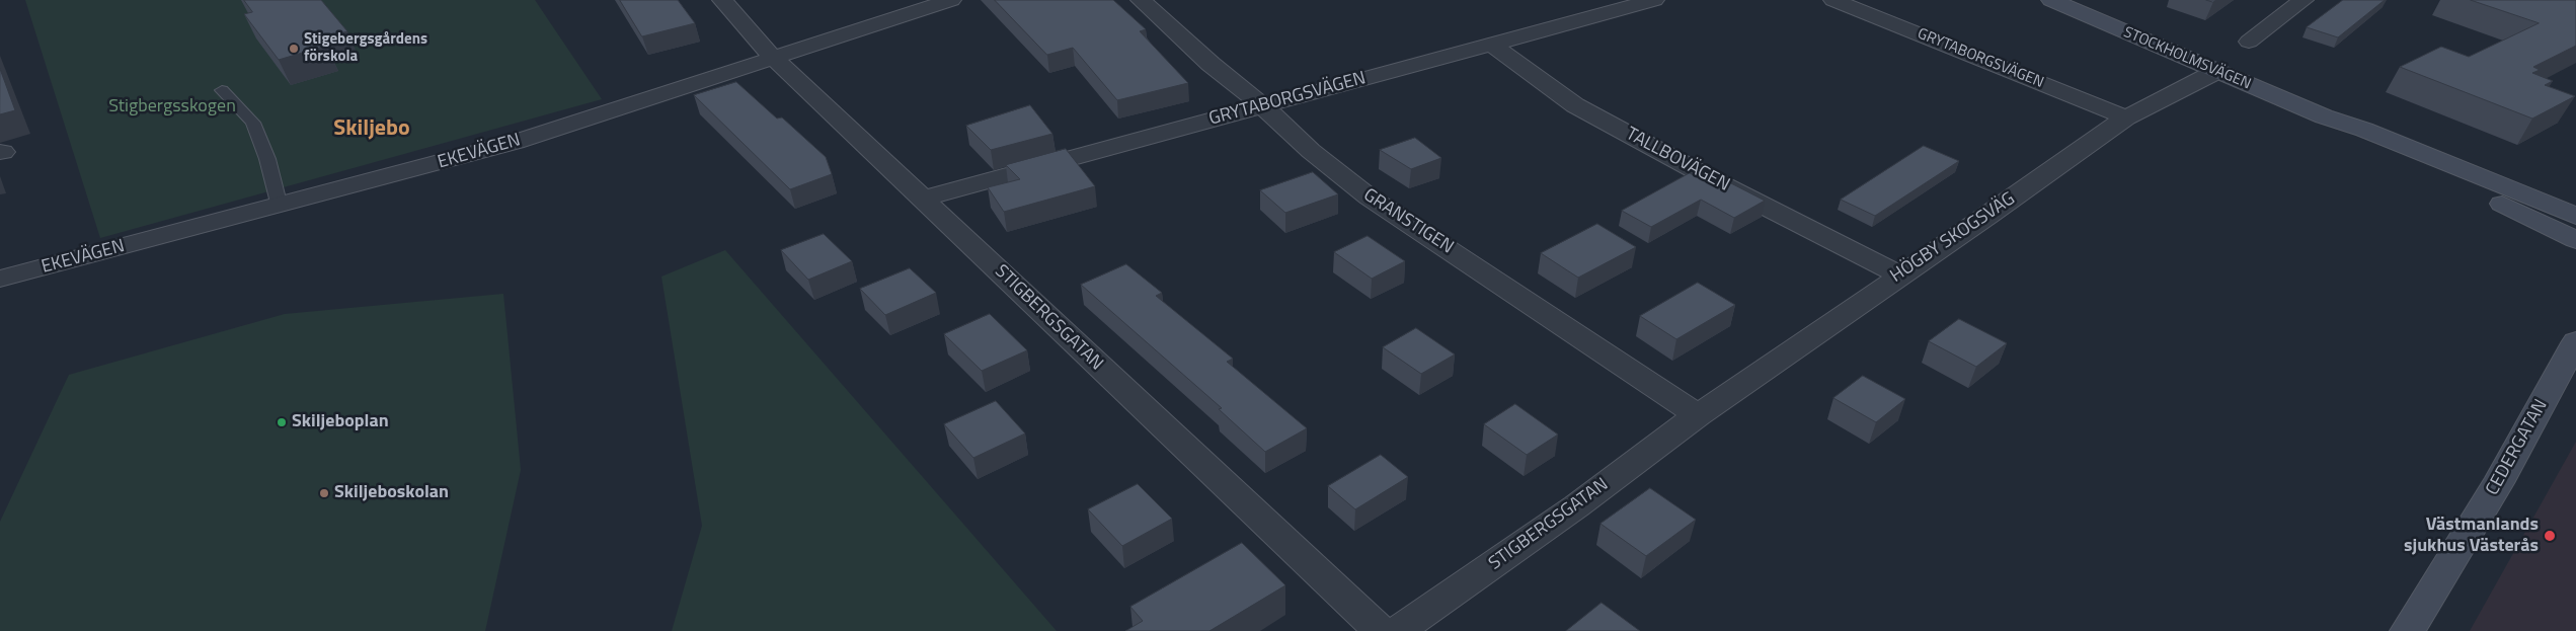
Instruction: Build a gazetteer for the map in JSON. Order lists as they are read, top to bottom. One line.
{"streets":{"main road":["STOCKHOLMSVÄGEN","CEDERGATAN"],"street":["GRYTABORGSVÄGEN","EKEVÄGEN","TALLBOVÄGEN","GRANSTIGEN","HÖGBY SKOGSVÄG","STIGBERGSGATAN"]},"crossings":[["GRYTABORGSVÄGEN","TALLBOVÄGEN"],["GRYTABORGSVÄGEN","GRANSTIGEN"],["GRYTABORGSVÄGEN","HÖGBY SKOGSVÄG"],["GRYTABORGSVÄGEN","STIGBERGSGATAN"],["STOCKHOLMSVÄGEN","HÖGBY SKOGSVÄG"],["EKEVÄGEN","STIGBERGSGATAN"],["TALLBOVÄGEN","HÖGBY SKOGSVÄG"],["GRANSTIGEN","HÖGBY SKOGSVÄG"],["GRANSTIGEN","STIGBERGSGATAN"],["HÖGBY SKOGSVÄG","STIGBERGSGATAN"]],"districts":["Skiljebo"],"parks":["Stigbergsskogen"],"places":["Stigebergsgårdens förskola","Skiljeboplan","Skiljeboskolan","Västmanlands sjukhus Västerås"]}
